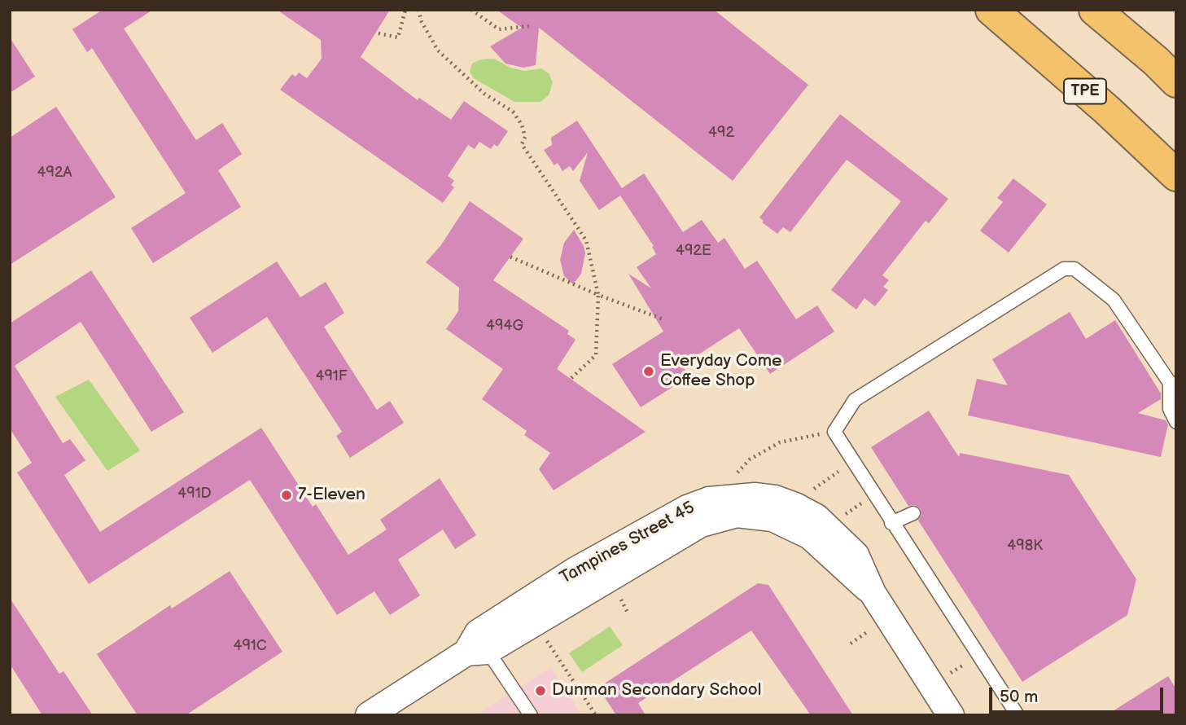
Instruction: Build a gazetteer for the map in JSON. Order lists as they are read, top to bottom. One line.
{"streets":{"highway":["TPE"],"street":["Tampines Street 45"]},"places":["Everyday Come Coffee Shop","7-Eleven","Dunman Secondary School"],"house_numbers":["492","492A","492E","494G","491F","491D","498K","491C"],"scale_bar":"50 m"}
